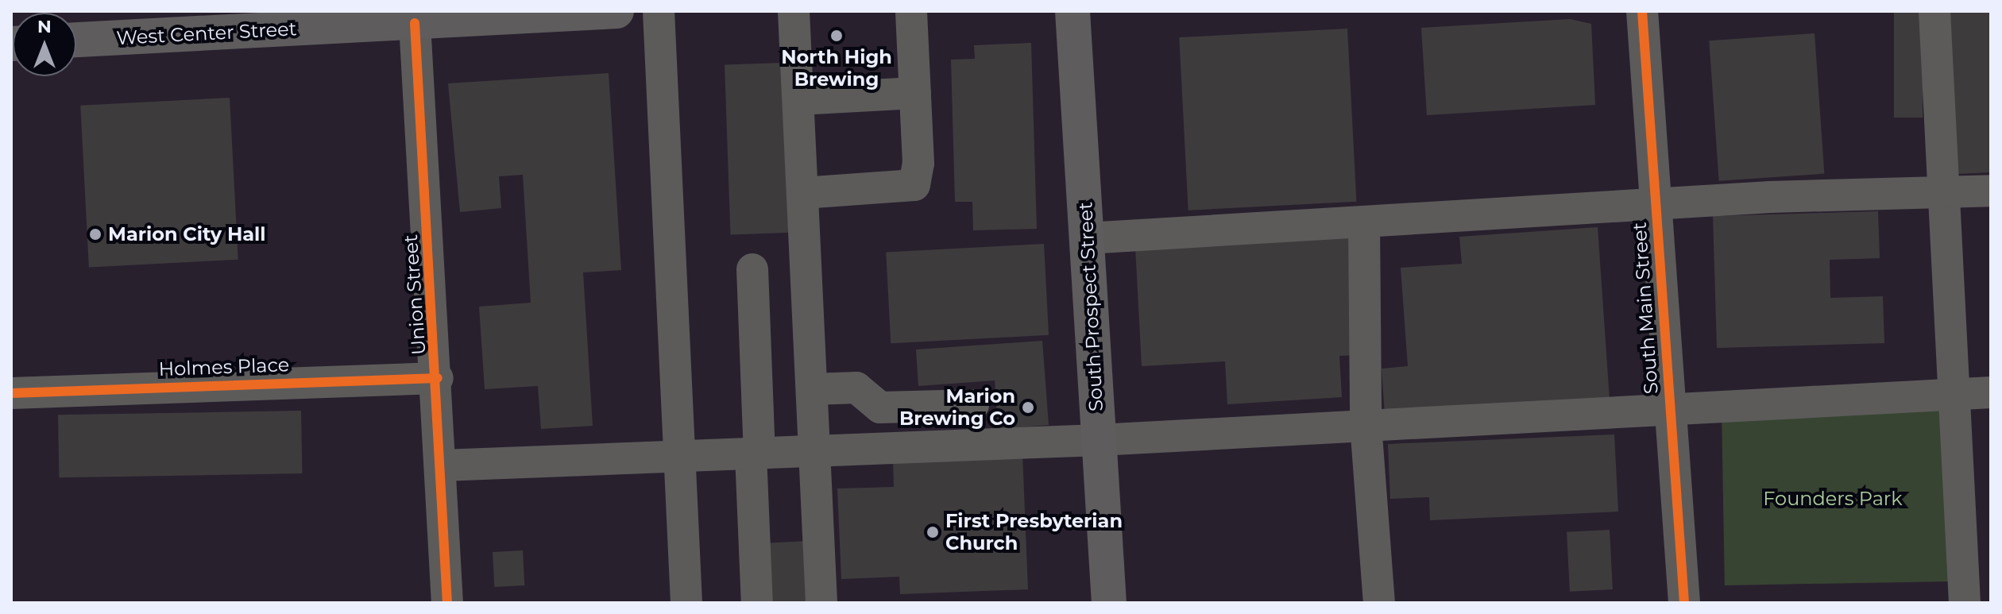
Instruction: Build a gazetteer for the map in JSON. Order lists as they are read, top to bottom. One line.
{"streets":{"main road":["West Center Street","South Prospect Street"],"street":["Union Street","South Main Street","Holmes Place"]},"crossings":[["West Center Street","Union Street"],["Union Street","Holmes Place"]],"parks":["Founders Park"],"places":["North High Brewing","Marion City Hall","Marion Brewing Co","First Presbyterian Church"],"north":"top"}
